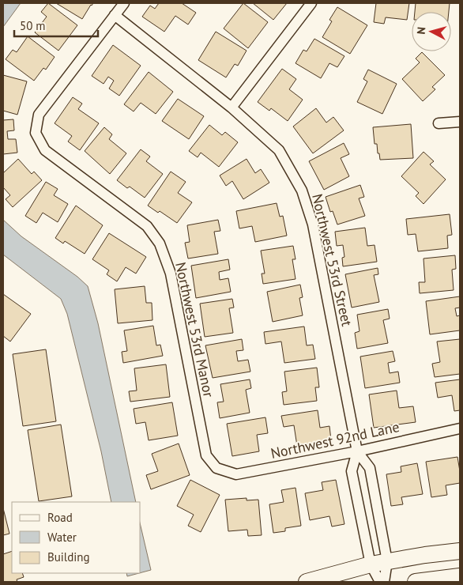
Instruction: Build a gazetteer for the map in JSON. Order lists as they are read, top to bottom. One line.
{"streets":{"street":["Northwest 53rd Street","Northwest 53rd Manor","Northwest 92nd Lane"]},"crossings":[["Northwest 53rd Street","Northwest 53rd Manor"],["Northwest 53rd Street","Northwest 92nd Lane"],["Northwest 53rd Manor","Northwest 92nd Lane"]],"legend":["Road","Water","Building"],"scale_bar":"50 m","north":"left"}
